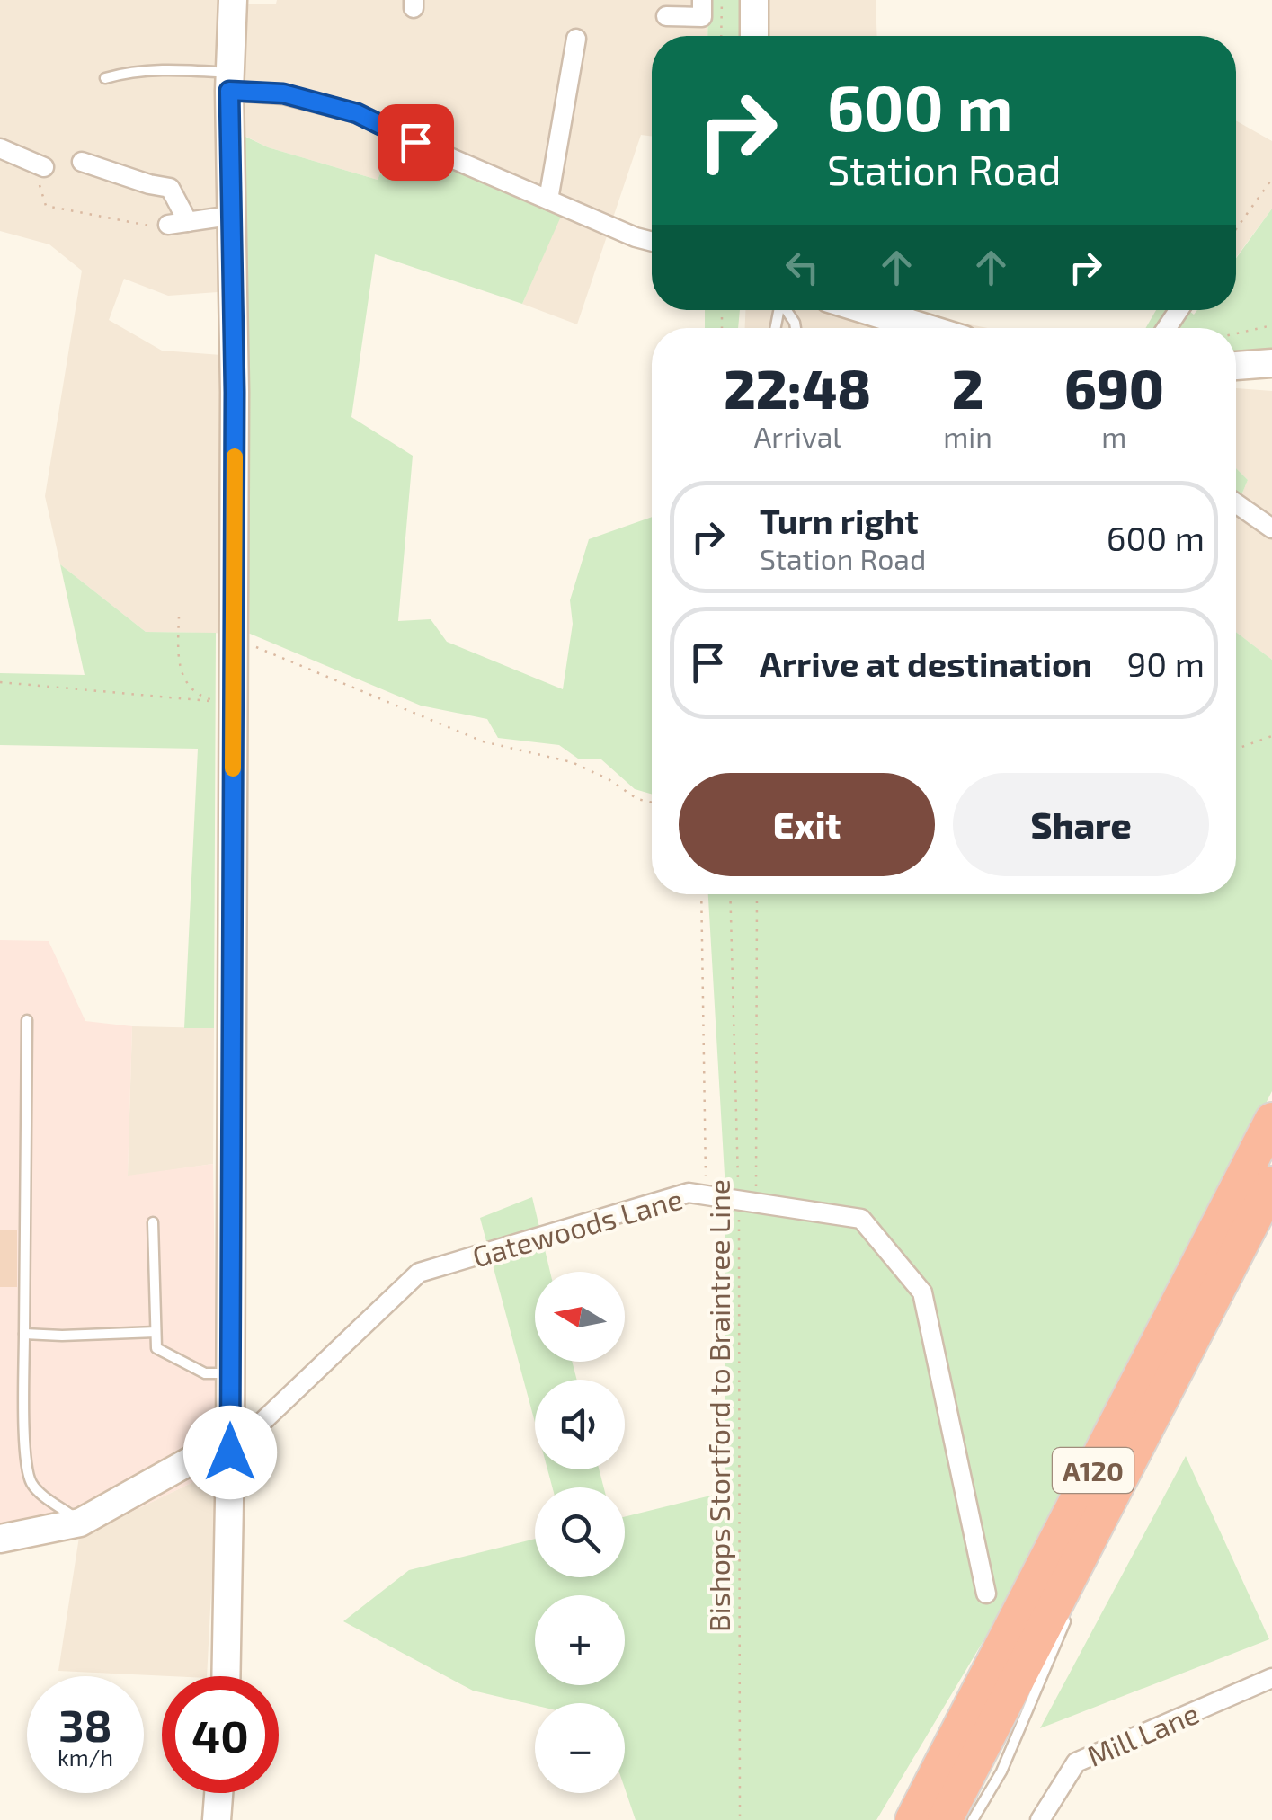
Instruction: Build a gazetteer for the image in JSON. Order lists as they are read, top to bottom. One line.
{"streets":{"highway":["A120"],"street":["Gatewoods Lane","Mill Lane"],"path":["Bishops Stortford to Braintree Line"]},"crossings":[["Gatewoods Lane","Bishops Stortford to Braintree Line"]],"north":"left","page":{"turn":["600 m","Station Road"],"eta":["22:48","Arrival","2","min","690","m"],"list":[{"name":"Turn right","note":"Station Road","value":"600 m"},{"name":"Arrive at destination","value":"90 m"}],"buttons":["Exit","Share"],"map_buttons":["+","−"],"speed":"38 km/h","limit":"40"}}
